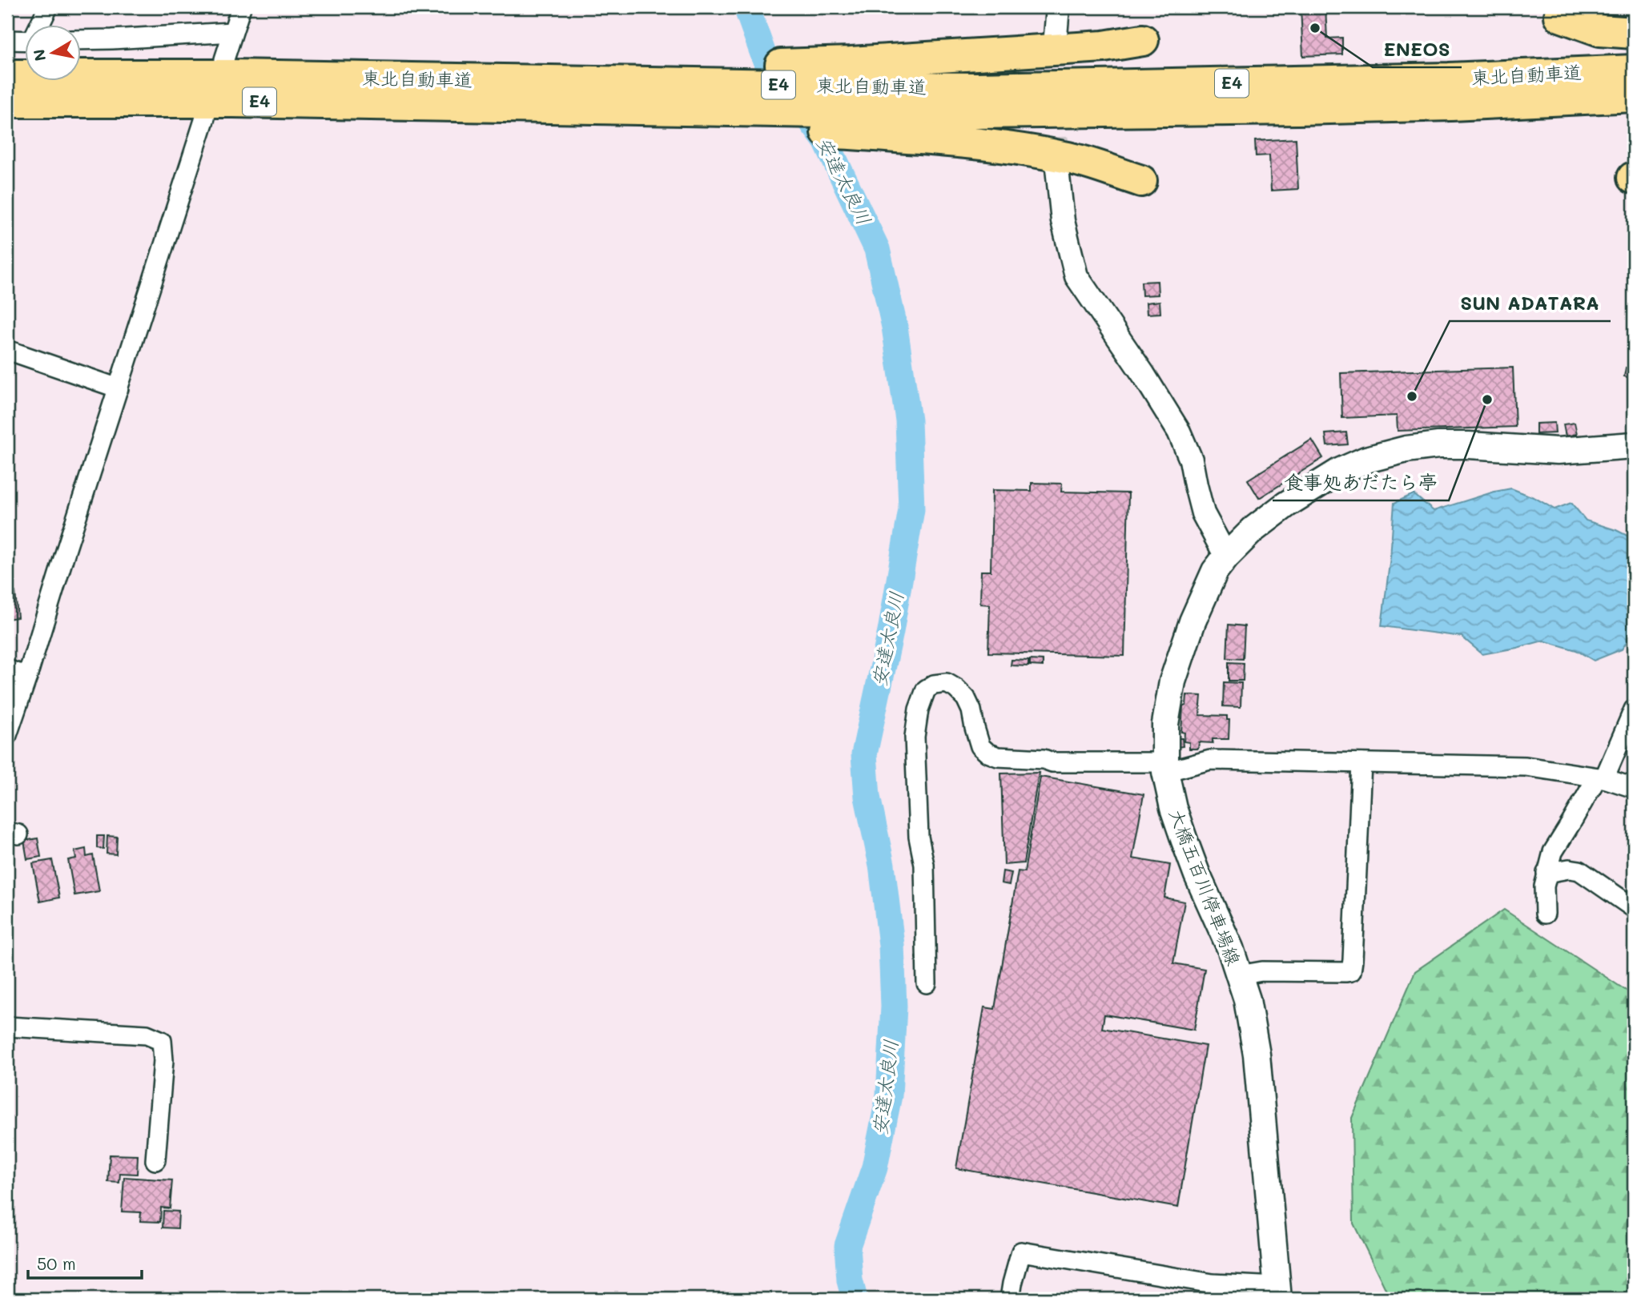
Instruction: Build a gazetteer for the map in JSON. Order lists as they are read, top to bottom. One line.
{"streets":{"highway":["東北自動車道","E4"],"main road":["大橋五百川停車場線"]},"water":["安達太良川"],"places":["ENEOS","SUN ADATARA","食事処あだたら亭"],"scale_bar":"50 m","north":"left"}
